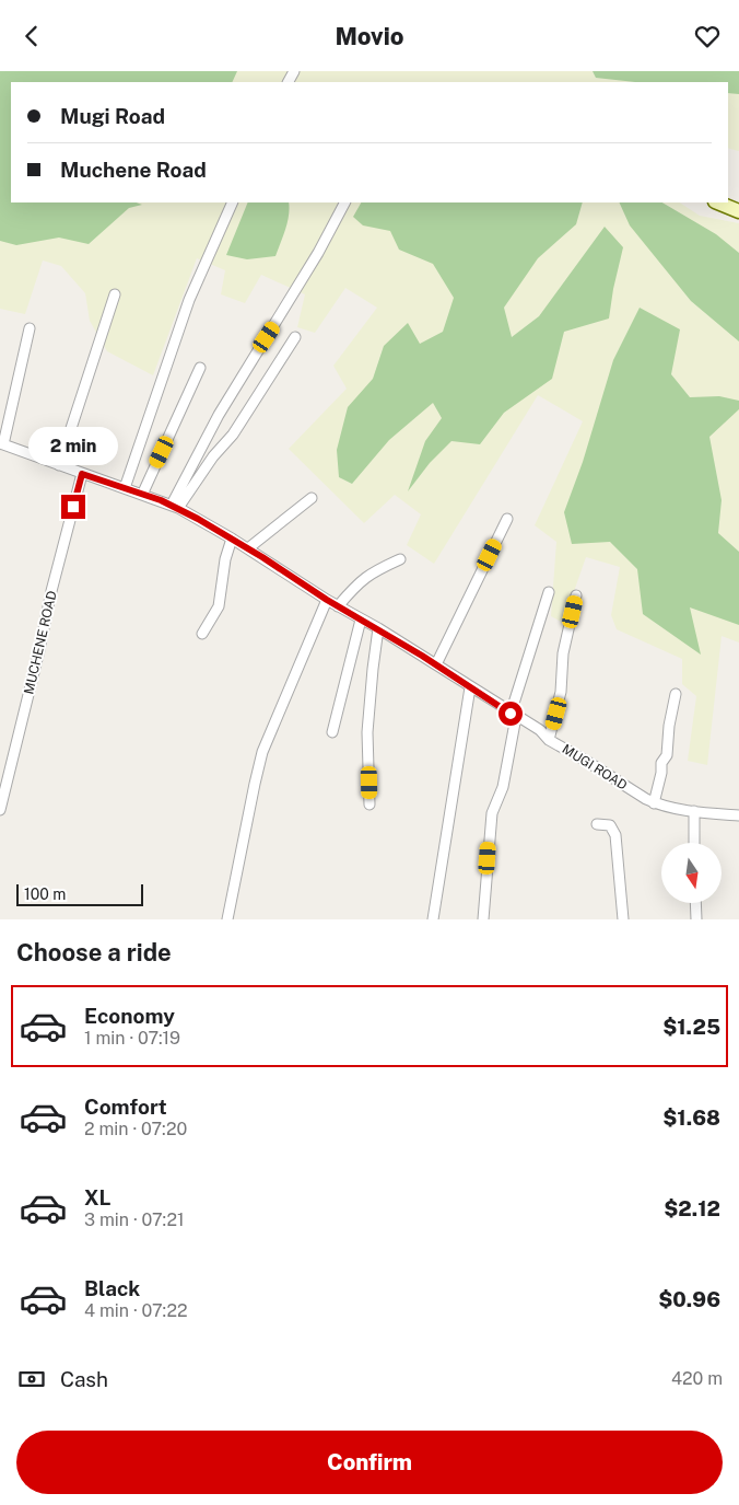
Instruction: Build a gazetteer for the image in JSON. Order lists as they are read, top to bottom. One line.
{"streets":{"street":["MUCHENE ROAD","MUGI ROAD"]},"crossings":[["MUCHENE ROAD","MUGI ROAD"]],"scale_bar":"100 m","north":"bottom","page":{"header":"Movio","banner":["Mugi Road","Muchene Road"],"bubble":"2 min","scale":"100 m","heading":"Choose a ride","list":[{"name":"Economy","note":"1 min · 07:19","value":"$1.25"},{"name":"Comfort","note":"2 min · 07:20","value":"$1.68"},{"name":"XL","note":"3 min · 07:21","value":"$2.12"},{"name":"Black","note":"4 min · 07:22","value":"$0.96"}],"pay":["Cash","420 m"],"buttons":"Confirm"}}
